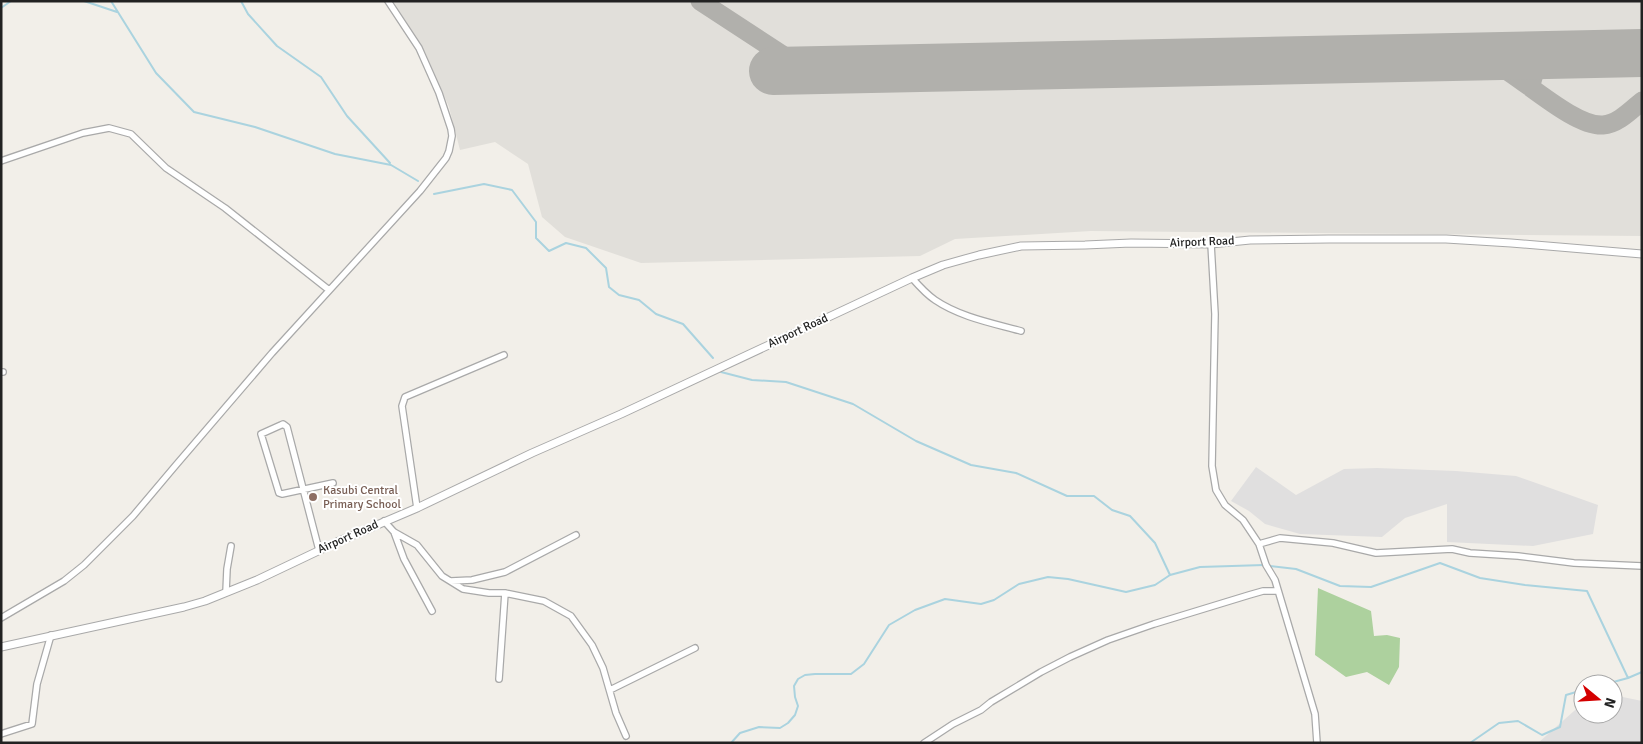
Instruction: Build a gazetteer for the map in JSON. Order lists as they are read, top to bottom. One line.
{"streets":{"street":["Airport Road"]},"places":["Kasubi Central Primary School"],"north":"right"}
